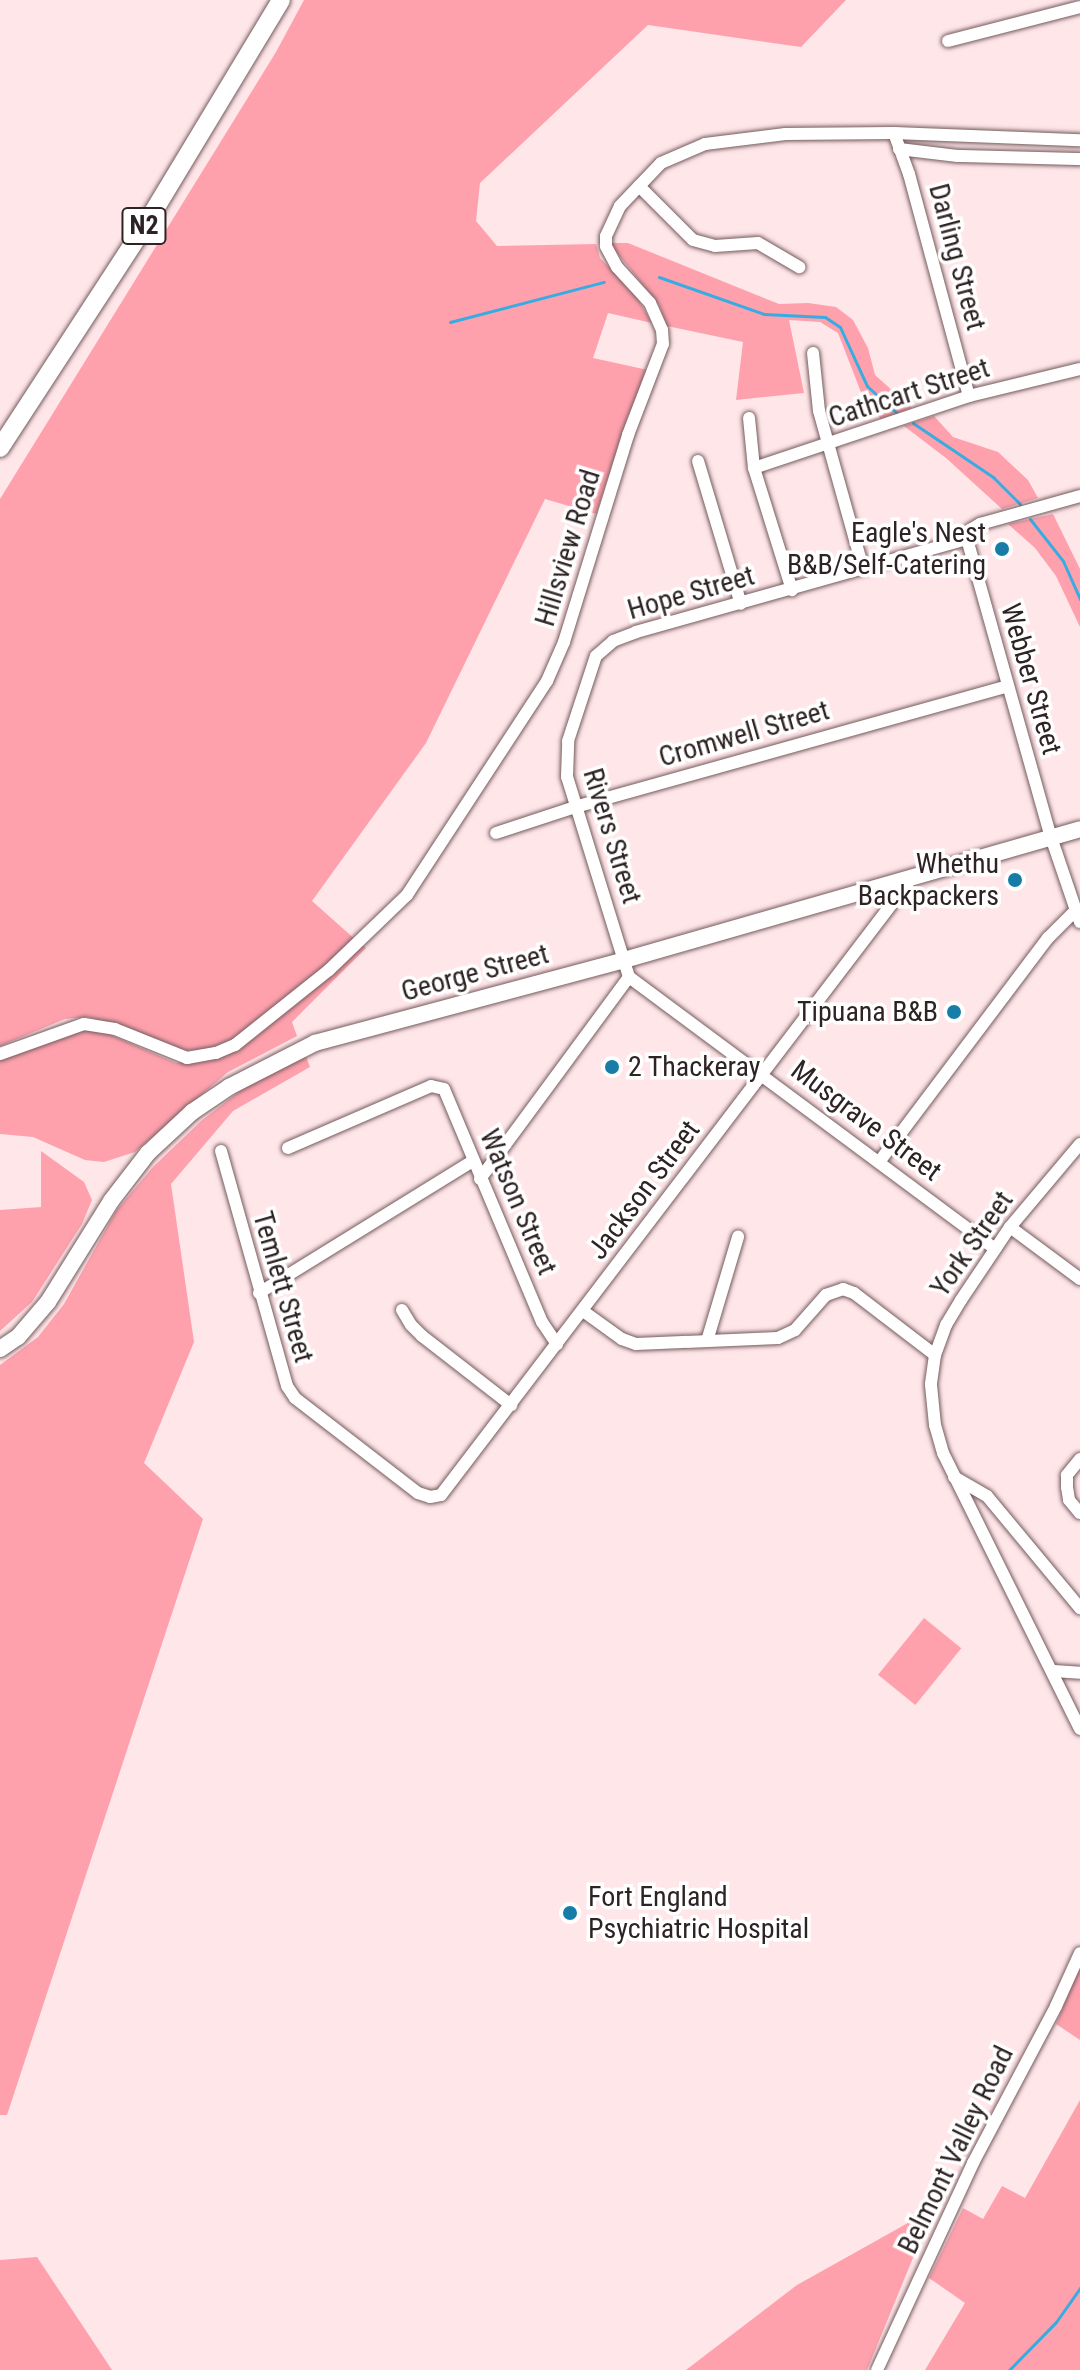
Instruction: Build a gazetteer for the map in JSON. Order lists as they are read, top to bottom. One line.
{"streets":{"highway":["N2"],"main road":["George Street"],"street":["Darling Street","Cathcart Street","Hillsview Road","Hope Street","Webber Street","Cromwell Street","Rivers Street","Musgrave Street","Jackson Street","Watson Street","York Street","Temlett Street","Belmont Valley Road"]},"crossings":[["Darling Street","Cathcart Street"],["Darling Street","Hillsview Road"],["Hope Street","Webber Street"],["Hope Street","Rivers Street"],["Webber Street","Cromwell Street"],["Webber Street","George Street"],["Cromwell Street","Rivers Street"],["Rivers Street","George Street"],["Rivers Street","Musgrave Street"],["George Street","Jackson Street"],["Musgrave Street","Jackson Street"],["Musgrave Street","York Street"],["Jackson Street","Watson Street"],["Jackson Street","Temlett Street"]],"places":["Eagle's Nest B&B/Self-Catering","Whethu Backpackers","Tipuana B&B","2 Thackeray","Fort England Psychiatric Hospital"]}
